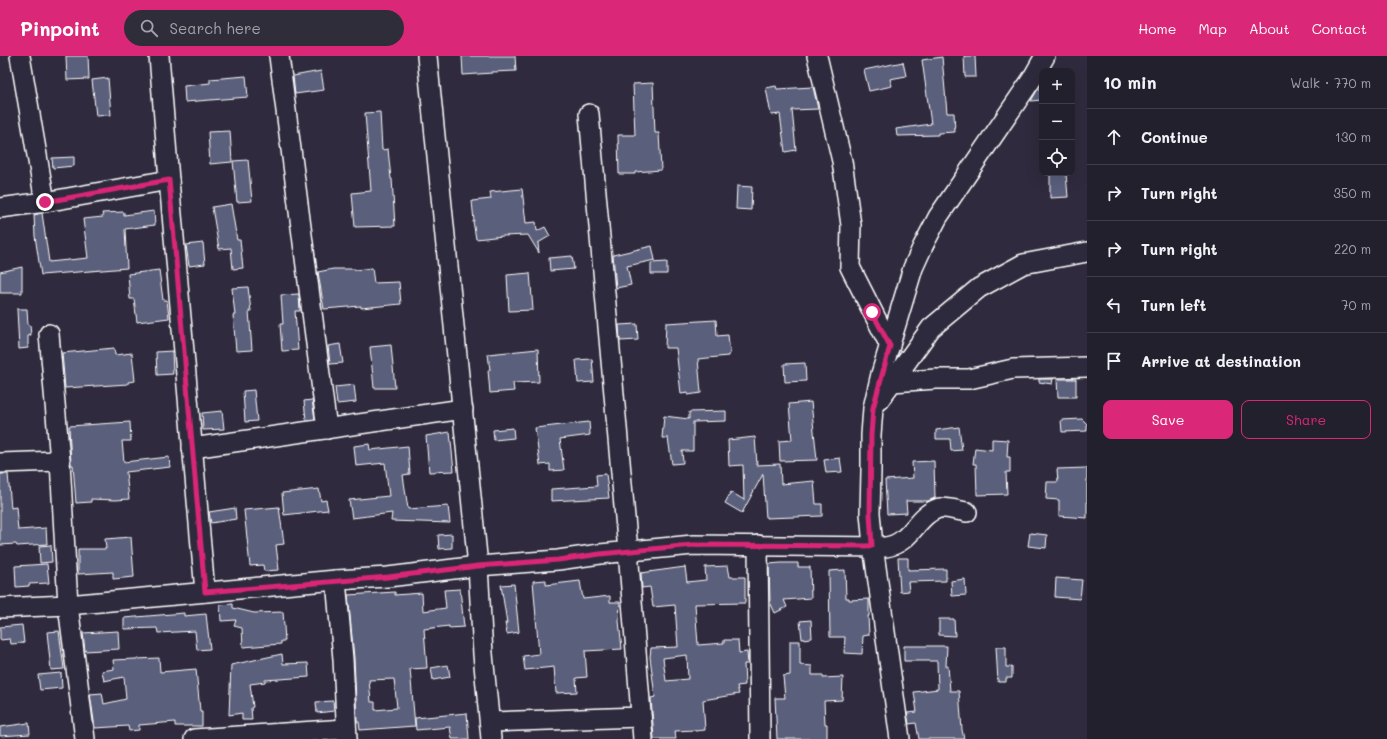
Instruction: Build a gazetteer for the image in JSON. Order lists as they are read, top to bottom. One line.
{"page":{"header":"Pinpoint","search":"Search here","nav":["Home","Map","About","Contact"],"heading":["10 min","Walk · 770 m"],"map_buttons":["+","−"],"list":[["Continue","130 m"],["Turn right","350 m"],["Turn right","220 m"],["Turn left","70 m"],"Arrive at destination"],"buttons":["Save","Share"]}}
